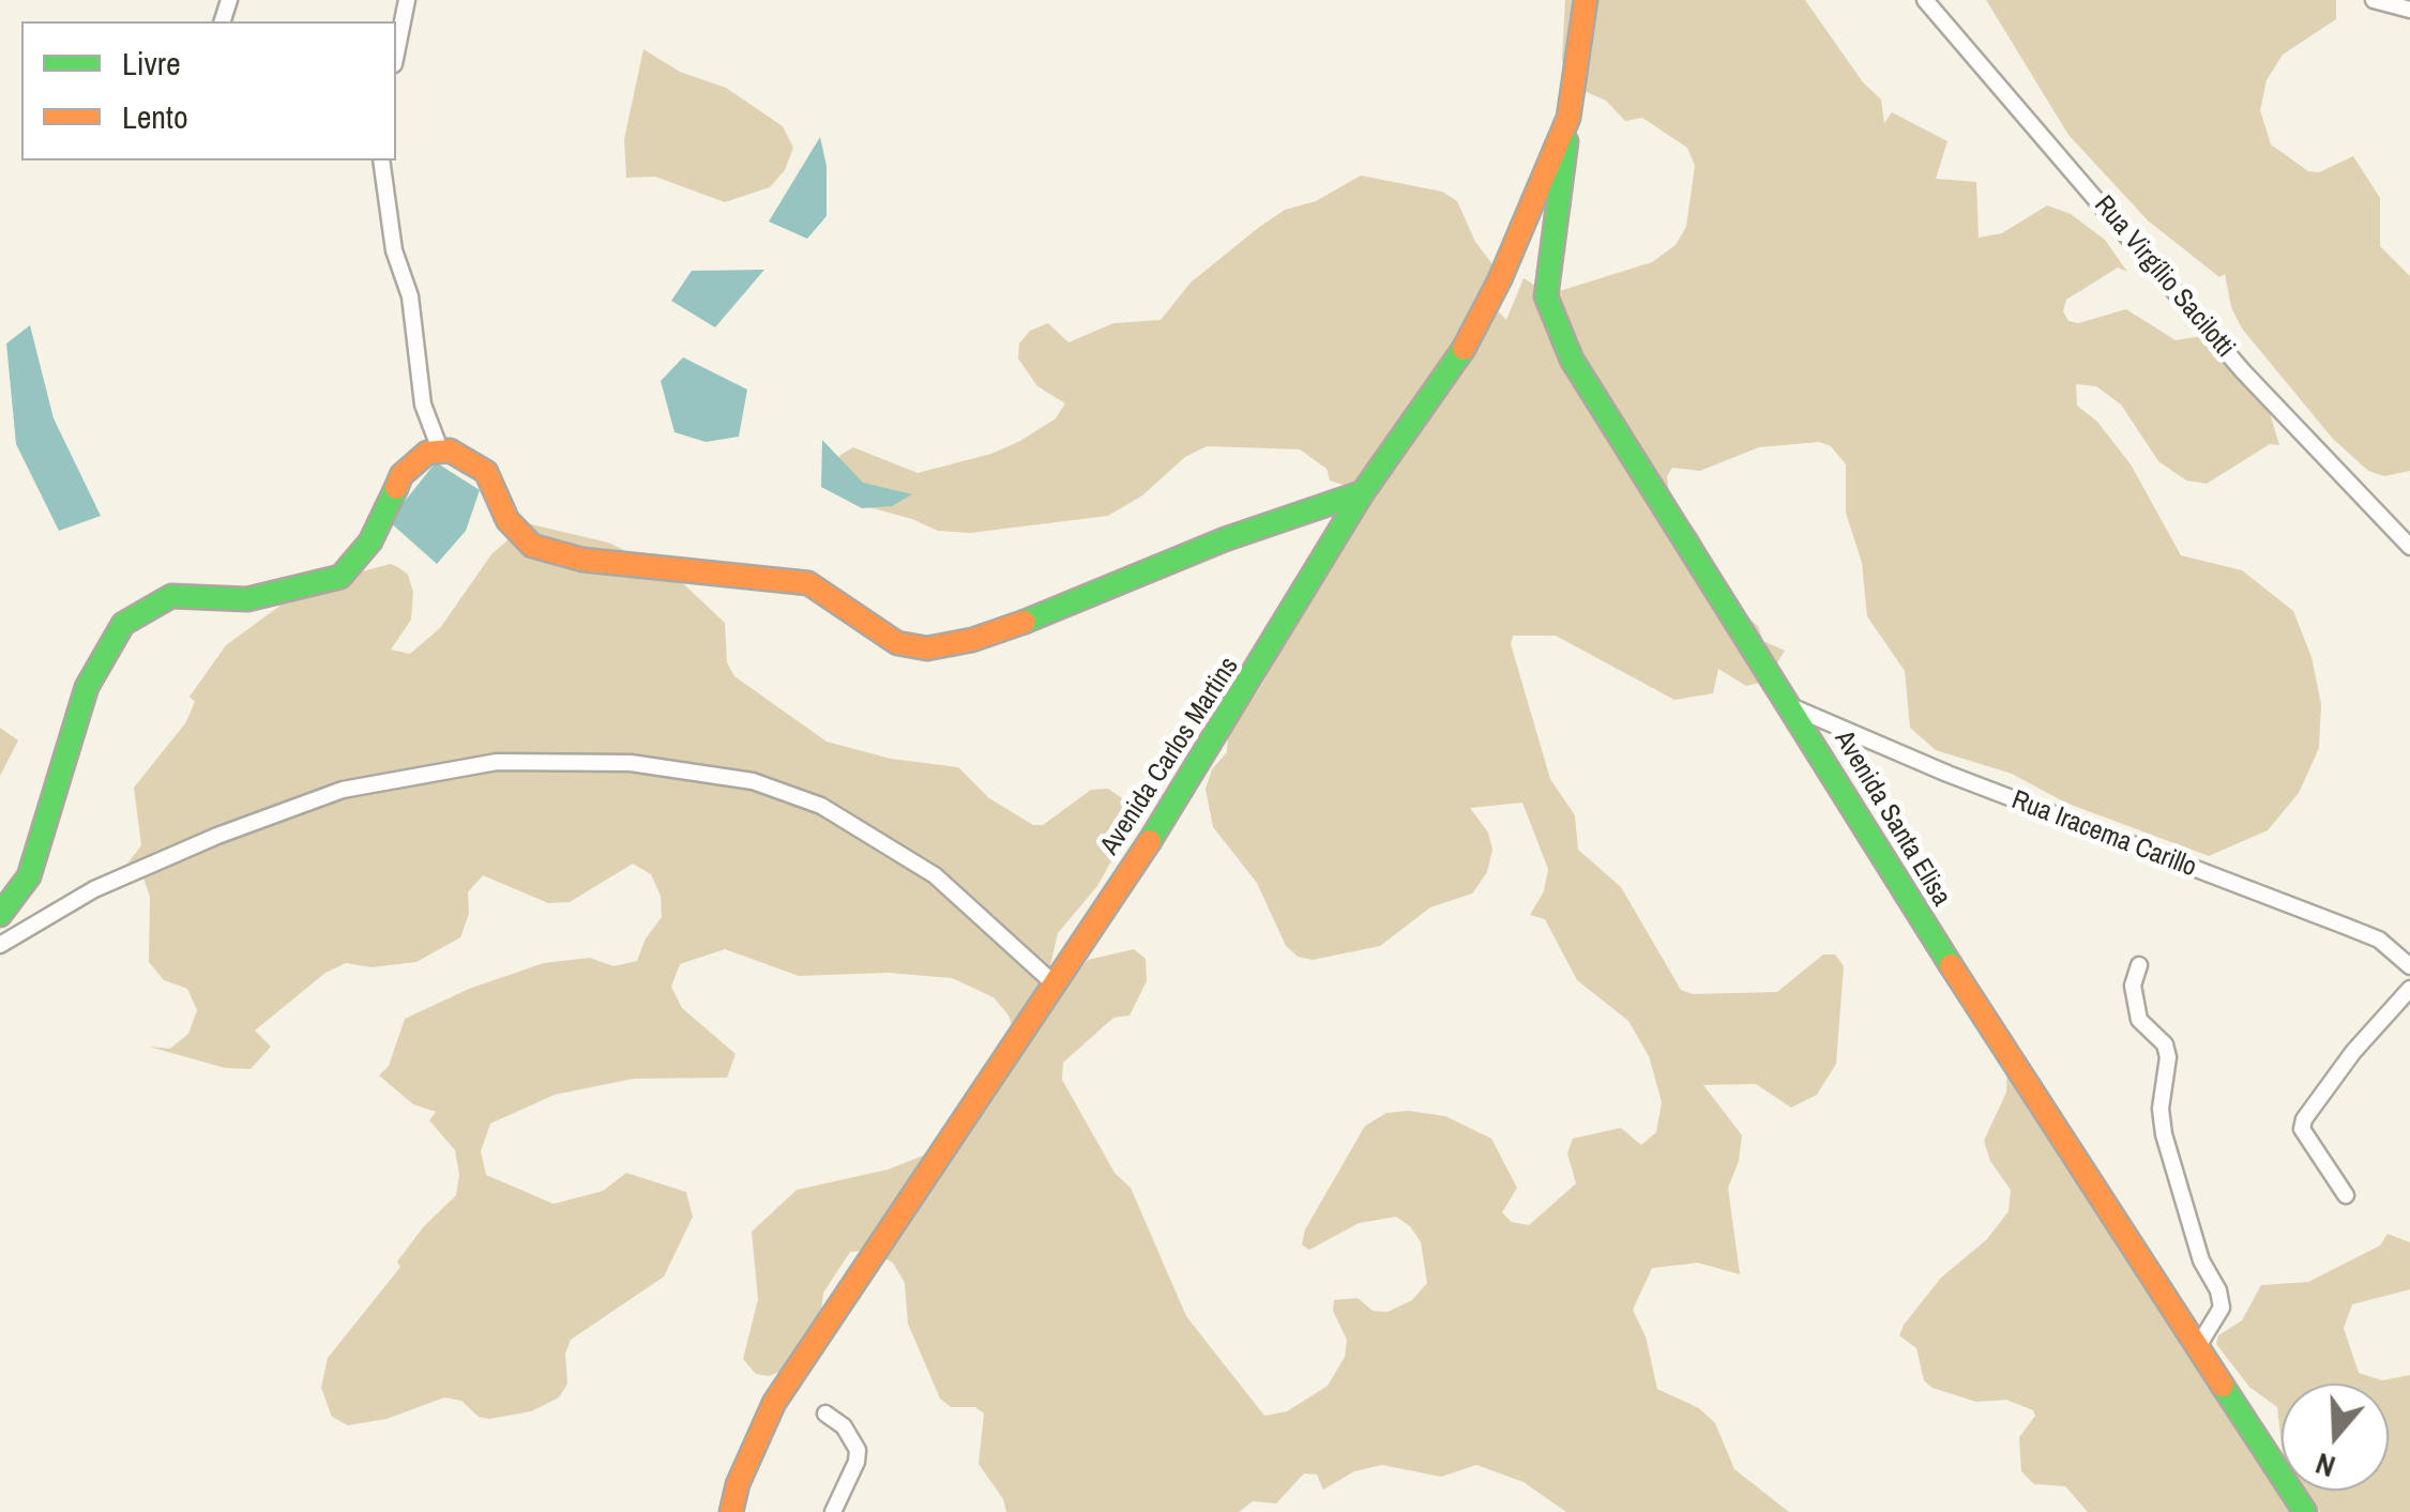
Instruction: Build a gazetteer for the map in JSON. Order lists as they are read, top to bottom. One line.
{"streets":{"street":["Rua Virgílio Sacilotti","Avenida Carlos Martins","Avenida Santa Elisa","Rua Iracema Carillo"]},"crossings":[["Avenida Carlos Martins","Avenida Santa Elisa"],["Avenida Santa Elisa","Rua Iracema Carillo"]],"legend":["Livre","Lento"],"north":"bottom"}
